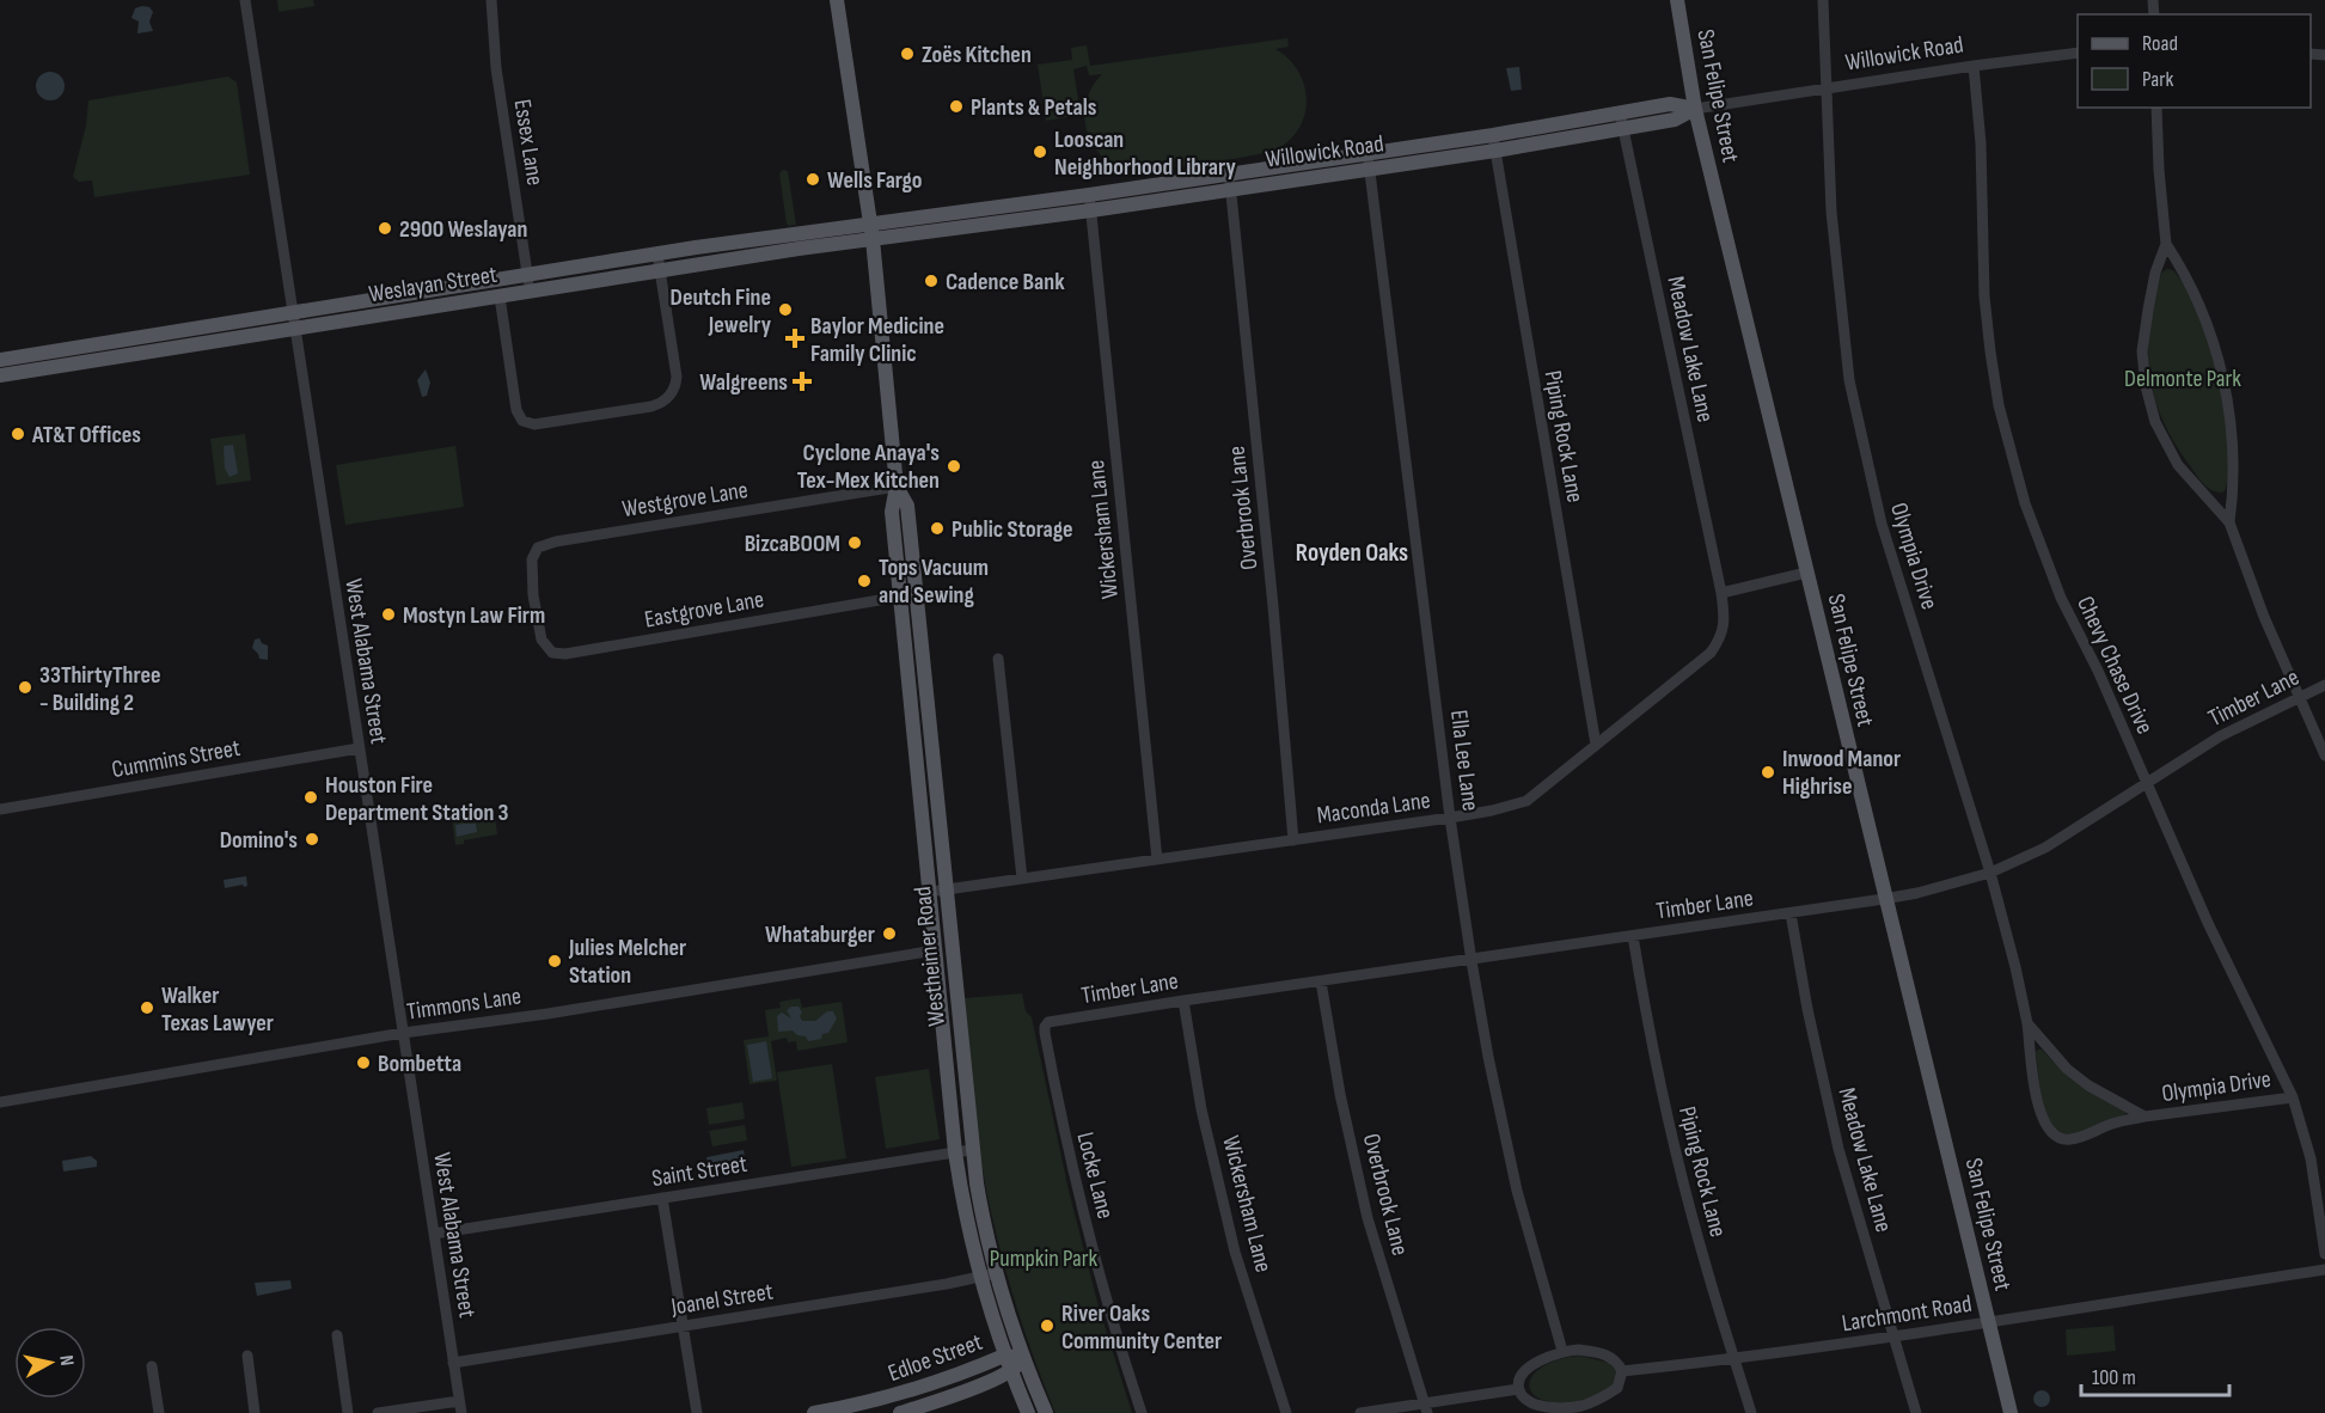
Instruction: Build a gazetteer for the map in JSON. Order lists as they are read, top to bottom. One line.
{"streets":{"main road":["Willowick Road","San Felipe Street","Weslayan Street","Westheimer Road","Edloe Street"],"street":["Essex Lane","Meadow Lake Lane","Piping Rock Lane","Westgrove Lane","Overbrook Lane","Wickersham Lane","Olympia Drive","Eastgrove Lane","West Alabama Street","Chevy Chase Drive","Timber Lane","Cummins Street","Ella Lee Lane","Maconda Lane","Timmons Lane","Saint Street","Locke Lane","Joanel Street","Larchmont Road"]},"crossings":[["Willowick Road","San Felipe Street"],["Willowick Road","Weslayan Street"],["Willowick Road","Meadow Lake Lane"],["Willowick Road","Piping Rock Lane"],["Willowick Road","Overbrook Lane"],["Willowick Road","Wickersham Lane"],["Willowick Road","Olympia Drive"],["Willowick Road","Chevy Chase Drive"],["Willowick Road","Ella Lee Lane"],["Willowick Road","Westheimer Road"],["San Felipe Street","Timber Lane"],["San Felipe Street","Larchmont Road"],["Essex Lane","Weslayan Street"],["Weslayan Street","West Alabama Street"],["Weslayan Street","Westheimer Road"],["Meadow Lake Lane","Timber Lane"],["Meadow Lake Lane","Maconda Lane"],["Meadow Lake Lane","Larchmont Road"],["Piping Rock Lane","Timber Lane"],["Piping Rock Lane","Maconda Lane"],["Piping Rock Lane","Larchmont Road"],["Westgrove Lane","Eastgrove Lane"],["Westgrove Lane","Westheimer Road"],["Overbrook Lane","Timber Lane"],["Overbrook Lane","Maconda Lane"],["Wickersham Lane","Timber Lane"],["Wickersham Lane","Maconda Lane"],["Olympia Drive","Chevy Chase Drive"],["Olympia Drive","Timber Lane"],["Eastgrove Lane","Westheimer Road"],["West Alabama Street","Cummins Street"],["West Alabama Street","Timmons Lane"],["West Alabama Street","Saint Street"],["West Alabama Street","Joanel Street"],["Chevy Chase Drive","Timber Lane"],["Timber Lane","Ella Lee Lane"],["Timber Lane","Locke Lane"],["Ella Lee Lane","Maconda Lane"],["Maconda Lane","Westheimer Road"],["Westheimer Road","Timmons Lane"],["Westheimer Road","Saint Street"],["Westheimer Road","Joanel Street"],["Westheimer Road","Edloe Street"]],"districts":["Royden Oaks"],"parks":["Delmonte Park","Pumpkin Park"],"places":{"other":["Zoës Kitchen","Plants & Petals","Looscan Neighborhood Library","Wells Fargo","2900 Weslayan","Cadence Bank","Deutch Fine Jewelry","AT&T Offices","Cyclone Anaya's Tex-Mex Kitchen","Public Storage","BizcaBOOM","Tops Vacuum and Sewing","Mostyn Law Firm","33ThirtyThree - Building 2","Inwood Manor Highrise","Houston Fire Department Station 3","Domino's","Whataburger","Julies Melcher Station","Walker Texas Lawyer","Bombetta","River Oaks Community Center"],"health":["Baylor Medicine Family Clinic","Walgreens"]},"legend":["Road","Park"],"scale_bar":"100 m","north":"right"}
